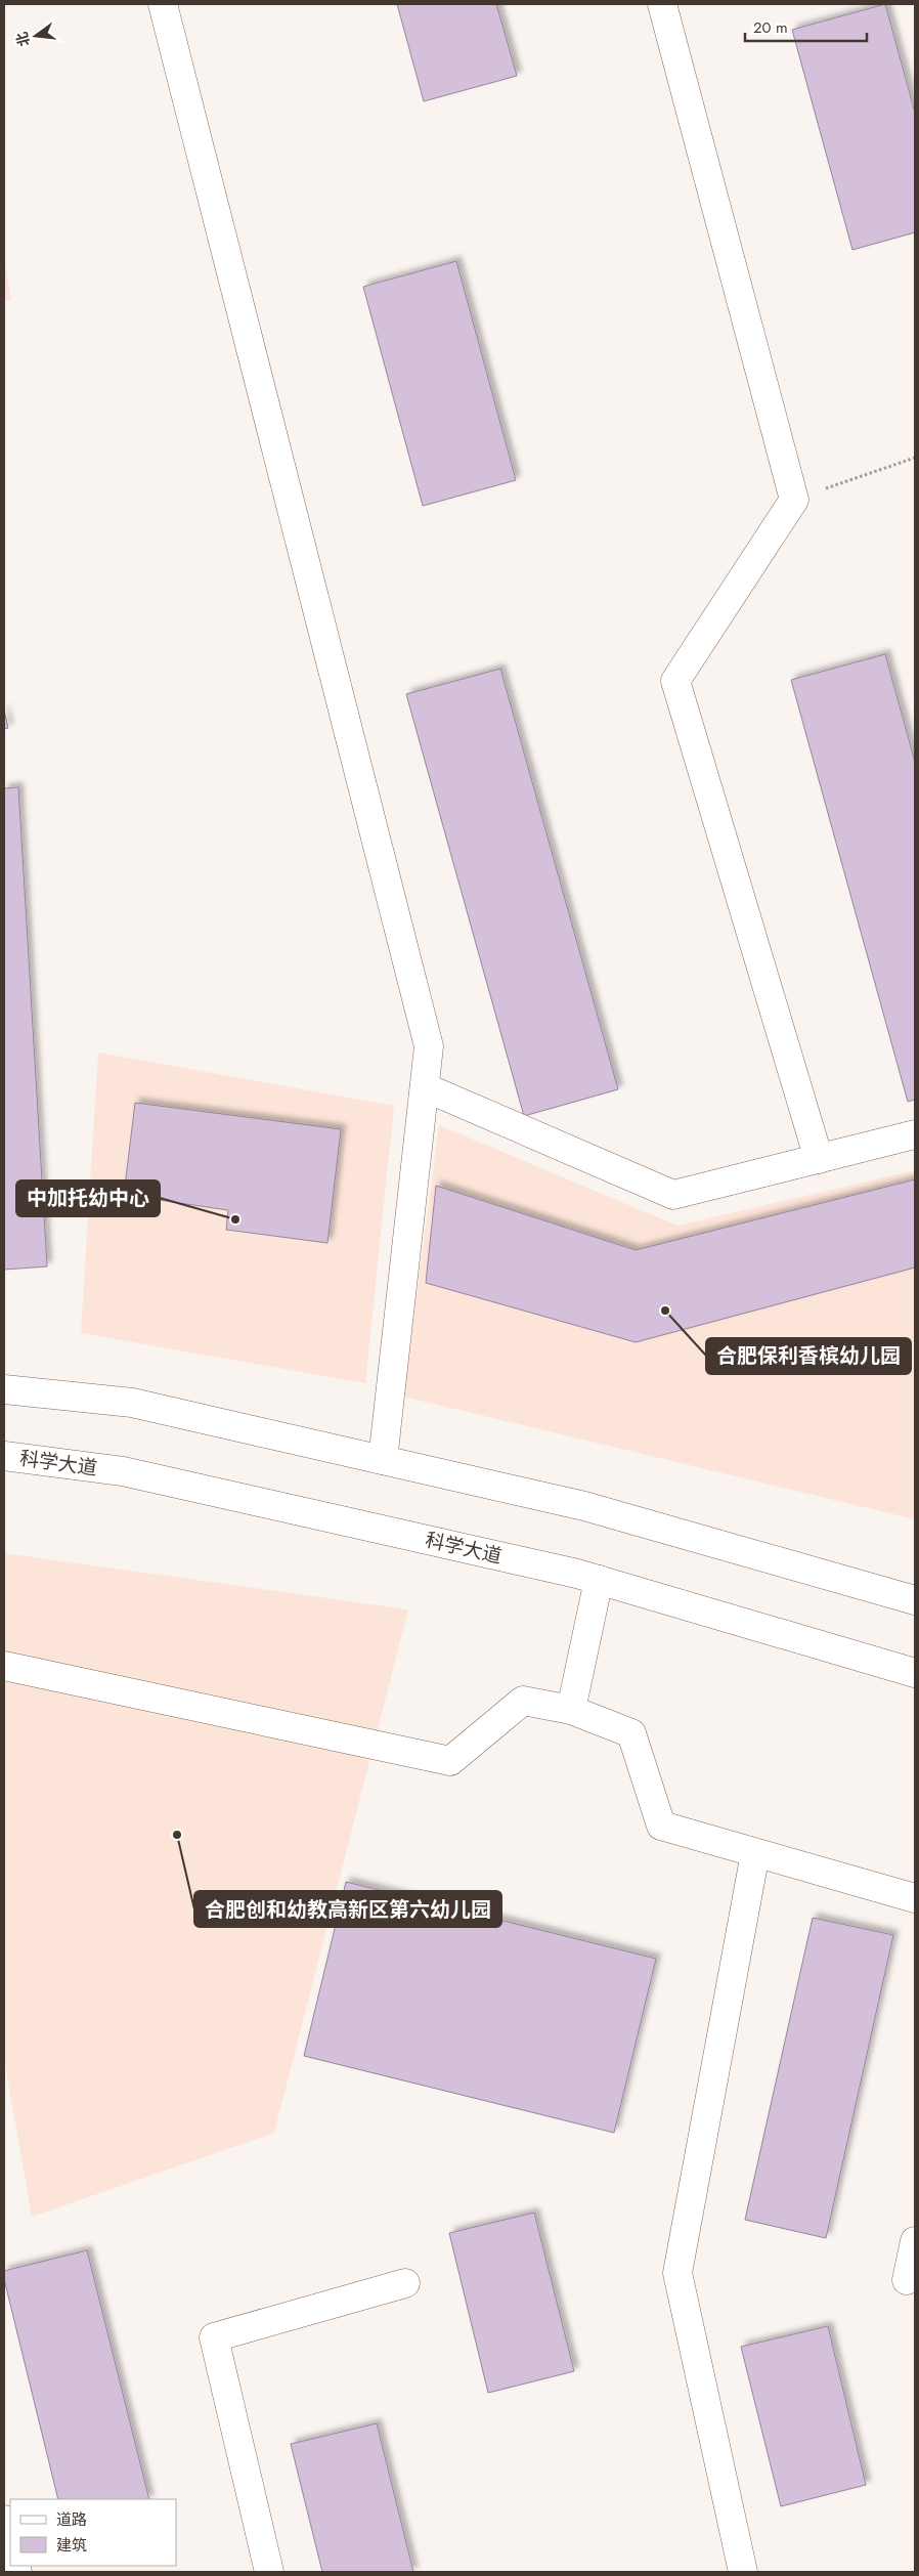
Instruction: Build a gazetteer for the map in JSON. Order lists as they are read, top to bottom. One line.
{"streets":{"street":["科学大道"]},"places":["中加托幼中心","合肥保利香槟幼儿园","合肥创和幼教高新区第六幼儿园"],"legend":["道路","建筑"],"scale_bar":"20 m","north":"left"}
